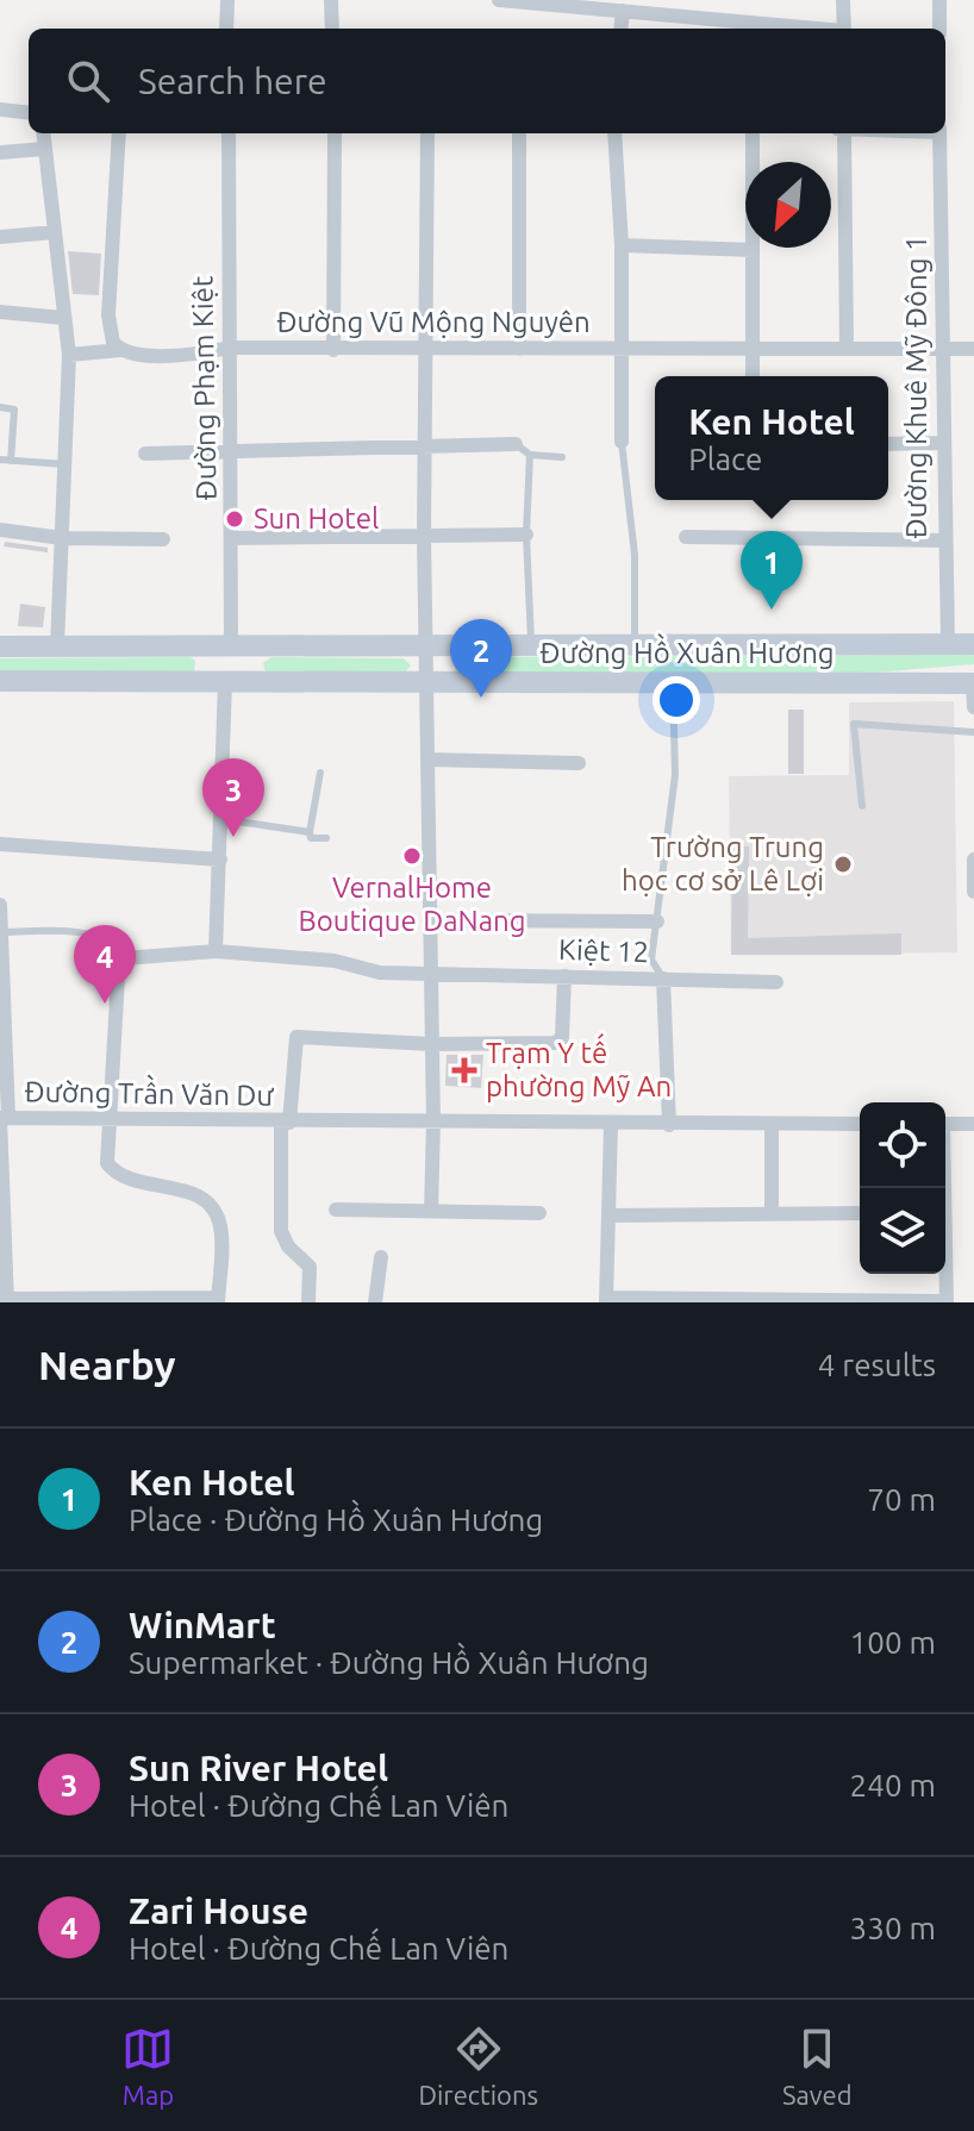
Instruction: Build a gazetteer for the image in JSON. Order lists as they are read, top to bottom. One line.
{"streets":{"main road":["Đường Hồ Xuân Hương"],"street":["Đường Vũ Mộng Nguyên","Đường Khuê Mỹ Đông 1","Đường Phạm Kiệt","Kiệt 12","Đường Trần Văn Dư"]},"crossings":[["Đường Vũ Mộng Nguyên","Đường Khuê Mỹ Đông 1"],["Đường Vũ Mộng Nguyên","Đường Phạm Kiệt"],["Đường Khuê Mỹ Đông 1","Đường Hồ Xuân Hương"],["Đường Phạm Kiệt","Đường Hồ Xuân Hương"]],"places":{"other":["Sun Hotel","VernalHome Boutique DaNang","Trường Trung học cơ sở Lê Lợi"],"health":["Trạm Y tế phường Mỹ An"]},"north":"bottom left","page":{"search":"Search here","popup":["Ken Hotel","Place"],"pins":["1","2","3","4"],"heading":["Nearby","4 results"],"list":[{"mark":"1","name":"Ken Hotel","note":"Place · Đường Hồ Xuân Hương","value":"70 m"},{"mark":"2","name":"WinMart","note":"Supermarket · Đường Hồ Xuân Hương","value":"100 m"},{"mark":"3","name":"Sun River Hotel","note":"Hotel · Đường Chế Lan Viên","value":"240 m"},{"mark":"4","name":"Zari House","note":"Hotel · Đường Chế Lan Viên","value":"330 m"}],"nav":["Map","Directions","Saved"]}}
